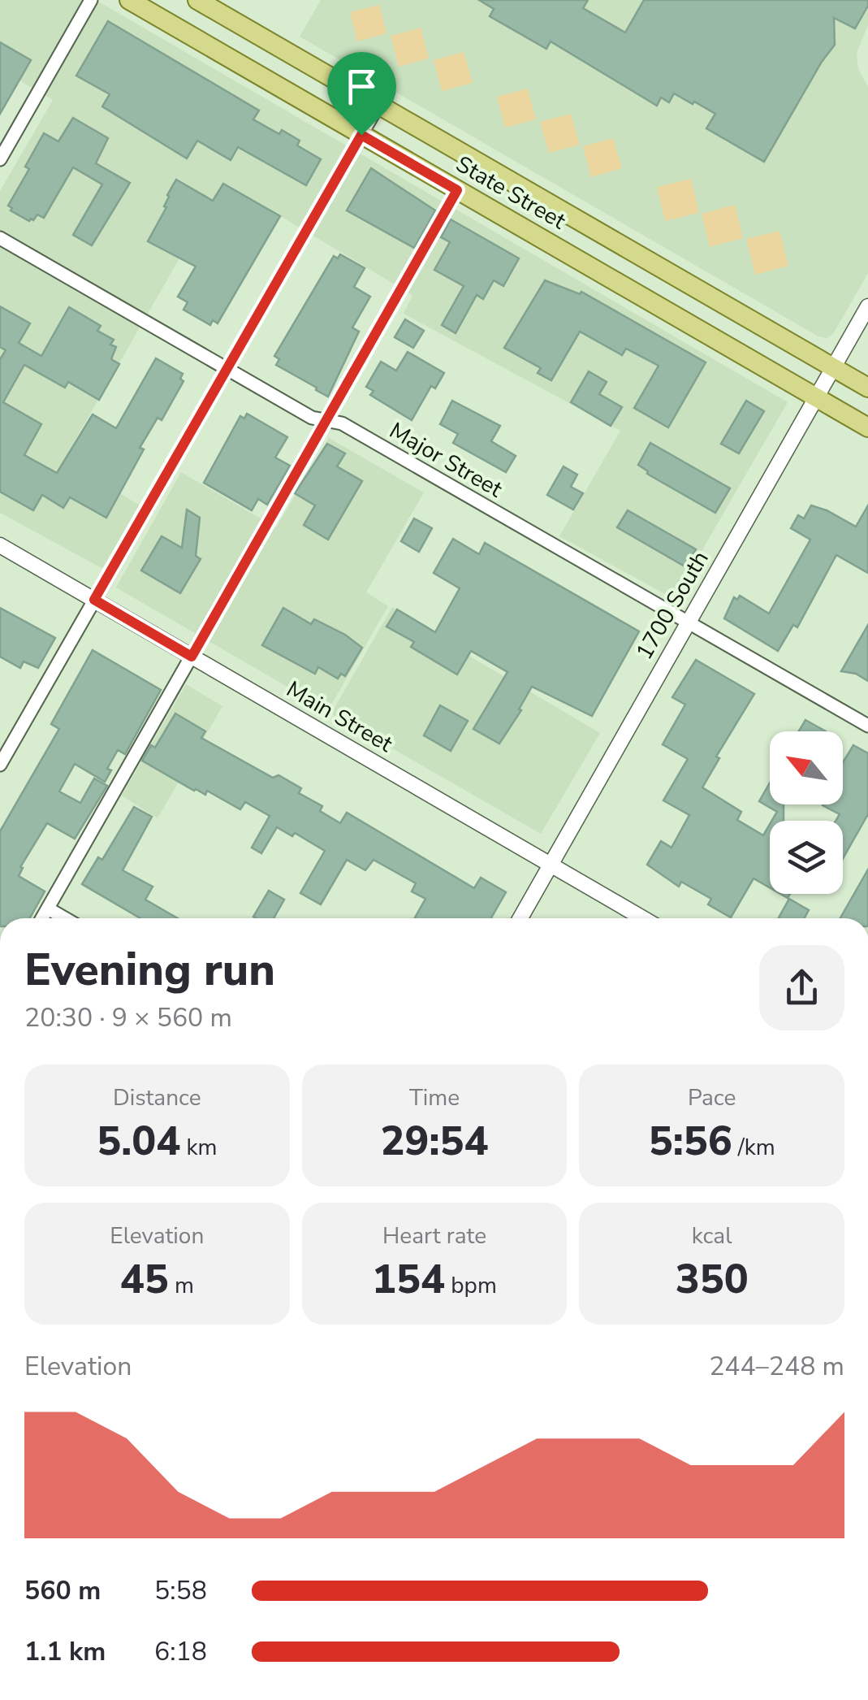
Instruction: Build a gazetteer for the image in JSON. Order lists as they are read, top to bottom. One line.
{"streets":{"main road":["State Street"],"street":["Major Street","1700 South","Main Street"]},"crossings":[["State Street","1700 South"],["Major Street","1700 South"],["1700 South","Main Street"]],"north":"top left","page":{"heading":["Evening run","20:30 · 9 × 560 m"],"stats":[["Distance","5.04 km"],["Time","29:54"],["Pace","5:56 /km"],["Elevation","45 m"],["Heart rate","154 bpm"],["kcal","350"]],"chart":["Elevation","244–248 m"],"list":[{"name":"560 m","note":"5:58"},{"name":"1.1 km","note":"6:18"}]}}
